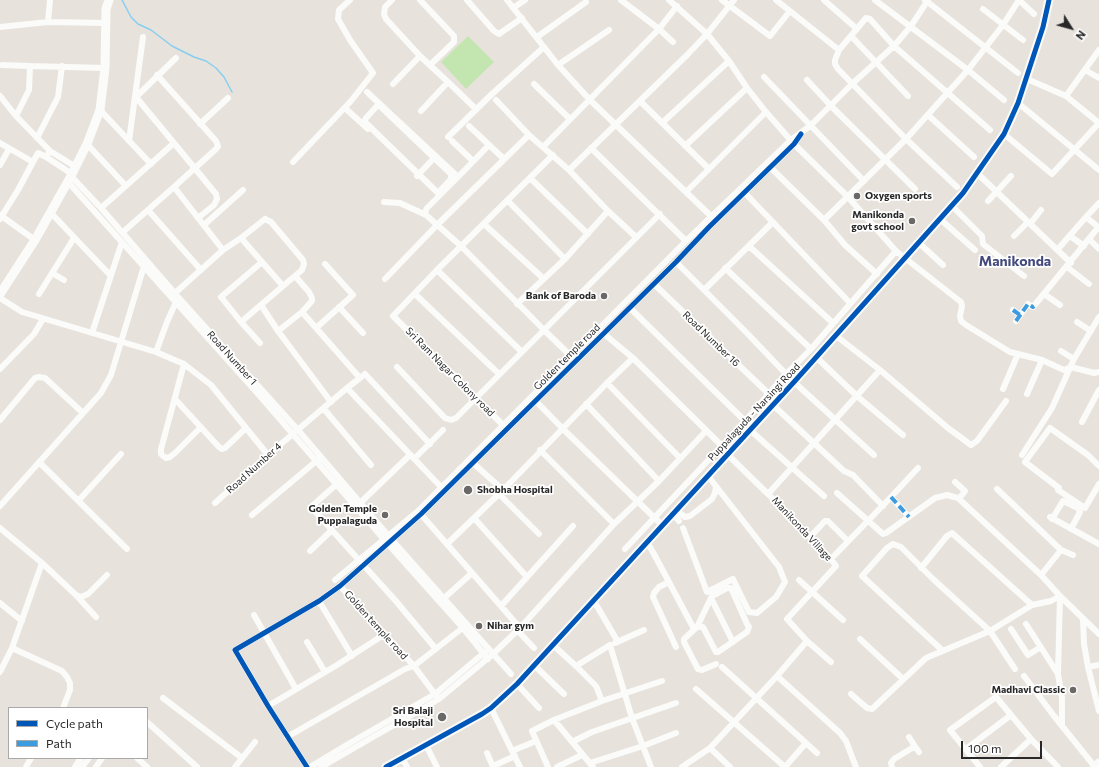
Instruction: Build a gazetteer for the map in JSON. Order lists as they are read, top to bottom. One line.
{"streets":{"street":["Road Number 16","Golden temple road","Road Number 1","Sri Ram Nagar Colony road","Puppalaguda - Narsingi Road","Road Number 4","Manikonda Village"]},"crossings":[["Road Number 16","Golden temple road"],["Golden temple road","Road Number 1"],["Golden temple road","Sri Ram Nagar Colony road"],["Golden temple road","Manikonda Village"],["Road Number 1","Road Number 4"],["Puppalaguda - Narsingi Road","Manikonda Village"]],"districts":["Manikonda"],"places":["Oxygen sports","Manikonda govt school","Bank of Baroda","Shobha Hospital","Golden Temple Puppalaguda","Nihar gym","Madhavi Classic","Sri Balaji Hospital"],"legend":["Cycle path","Path"],"scale_bar":"100 m","north":"bottom right"}
